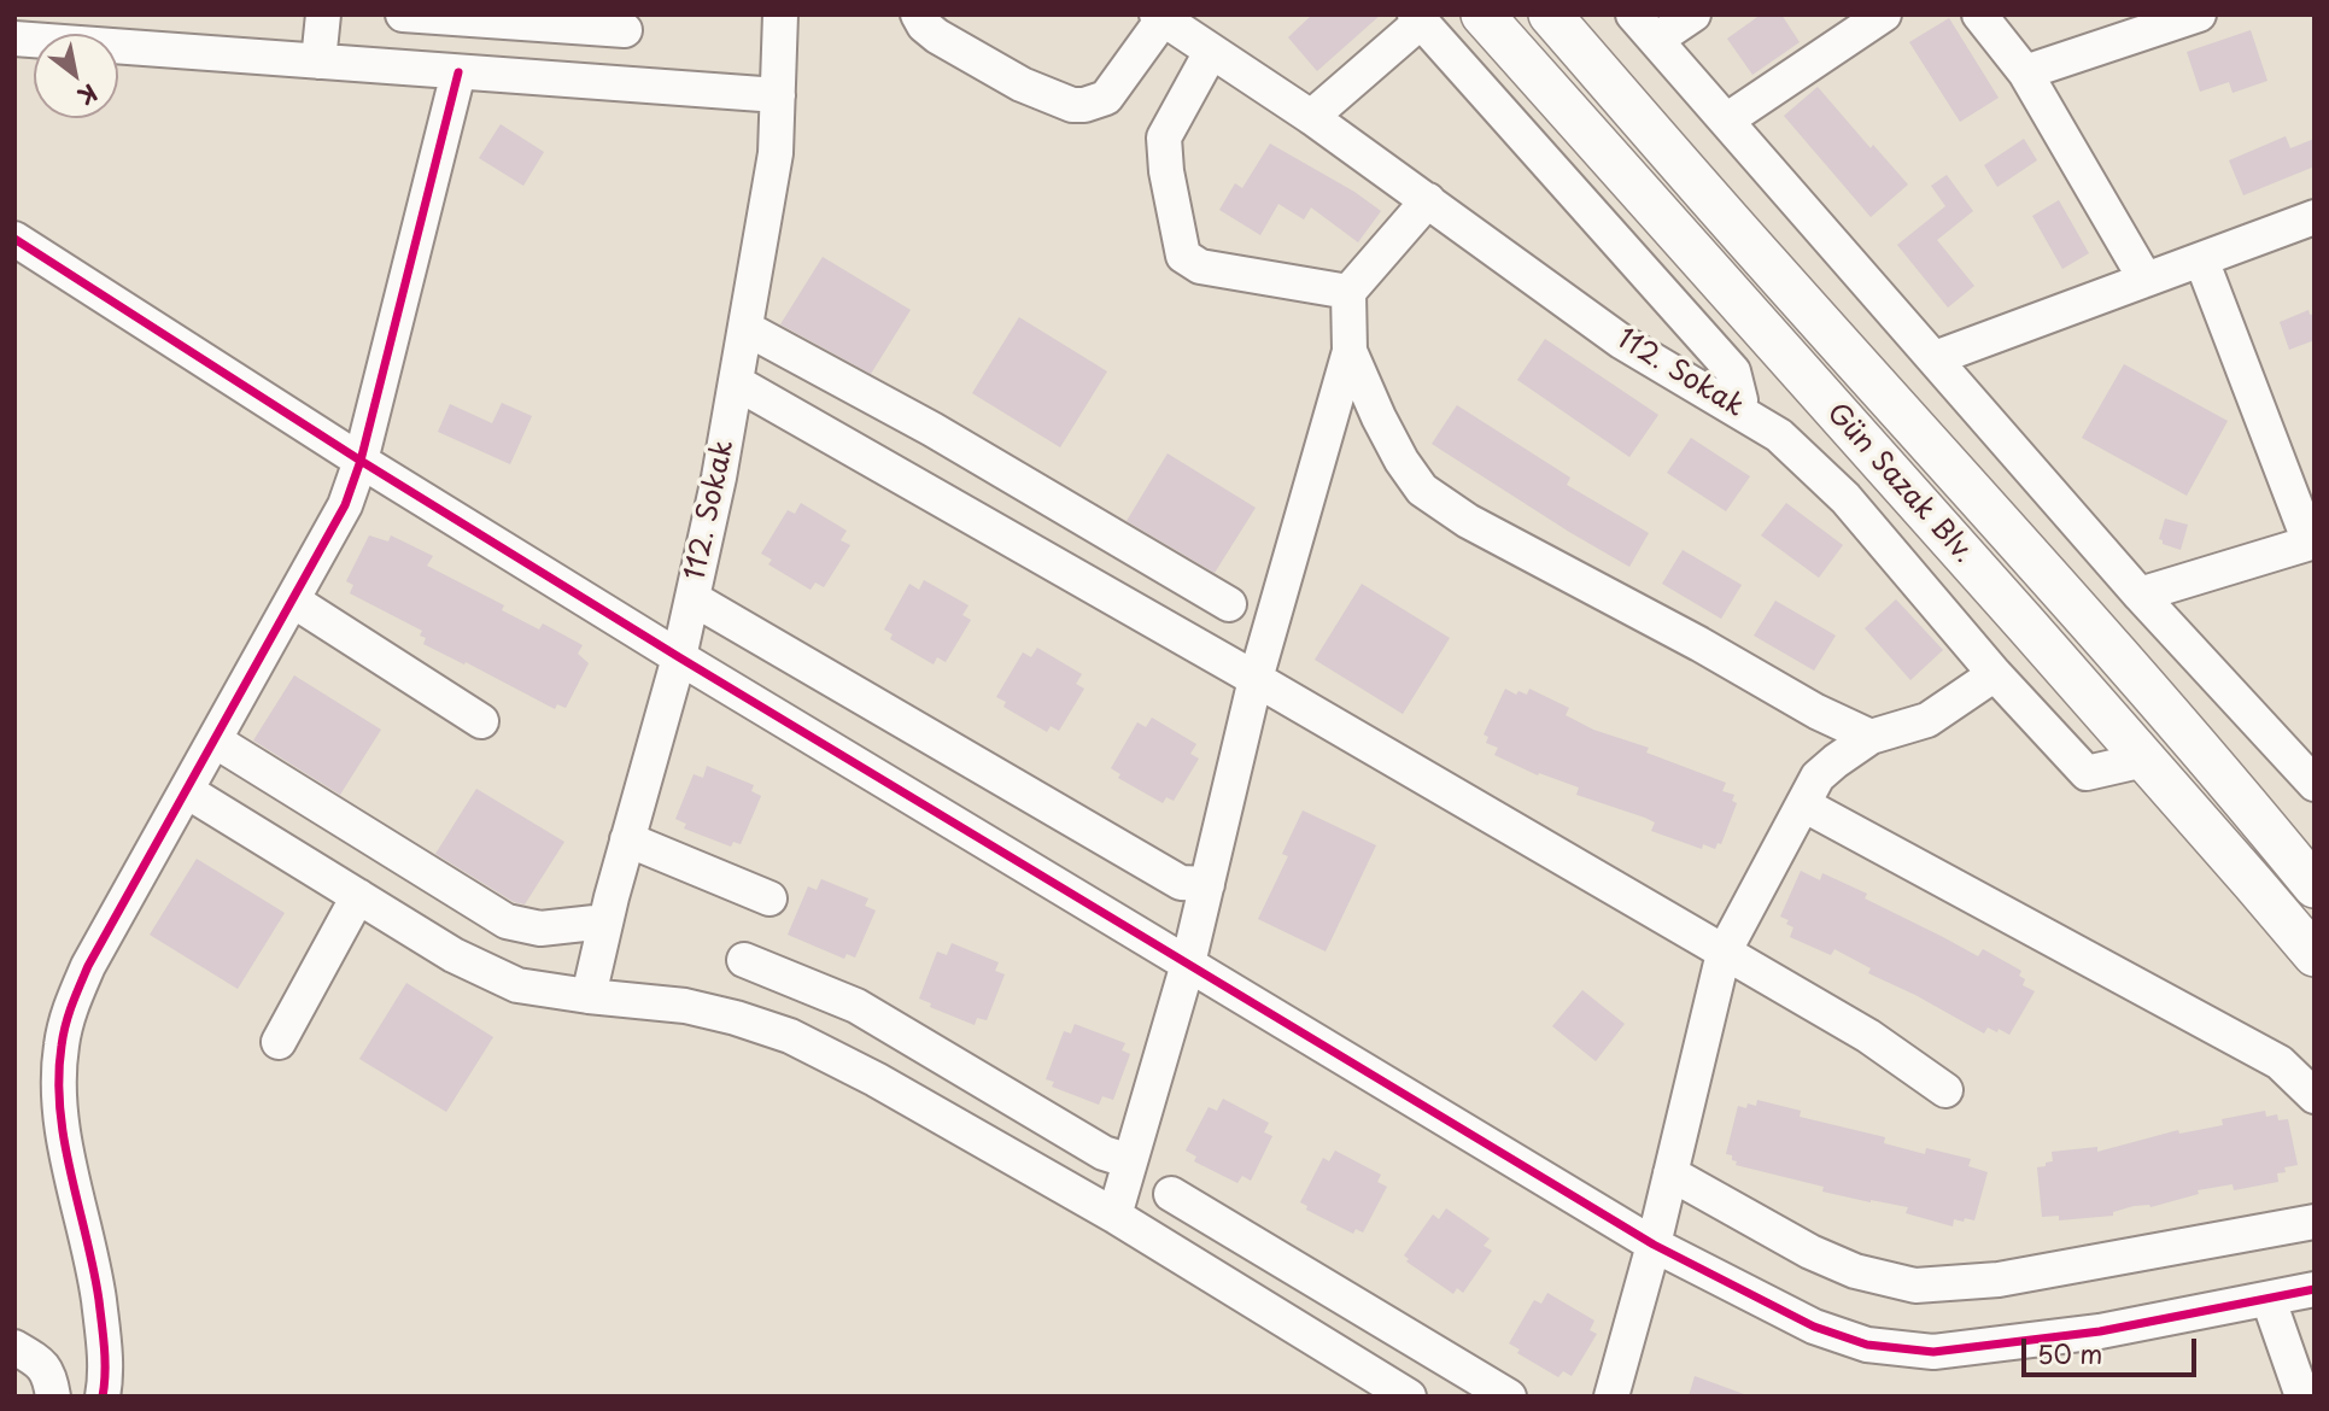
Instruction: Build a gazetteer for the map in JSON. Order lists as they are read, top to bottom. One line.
{"streets":{"main road":["Gün Sazak Blv."],"street":["112. Sokak"]},"crossings":[["112. Sokak","Gün Sazak Blv."]],"scale_bar":"50 m","north":"bottom right"}
